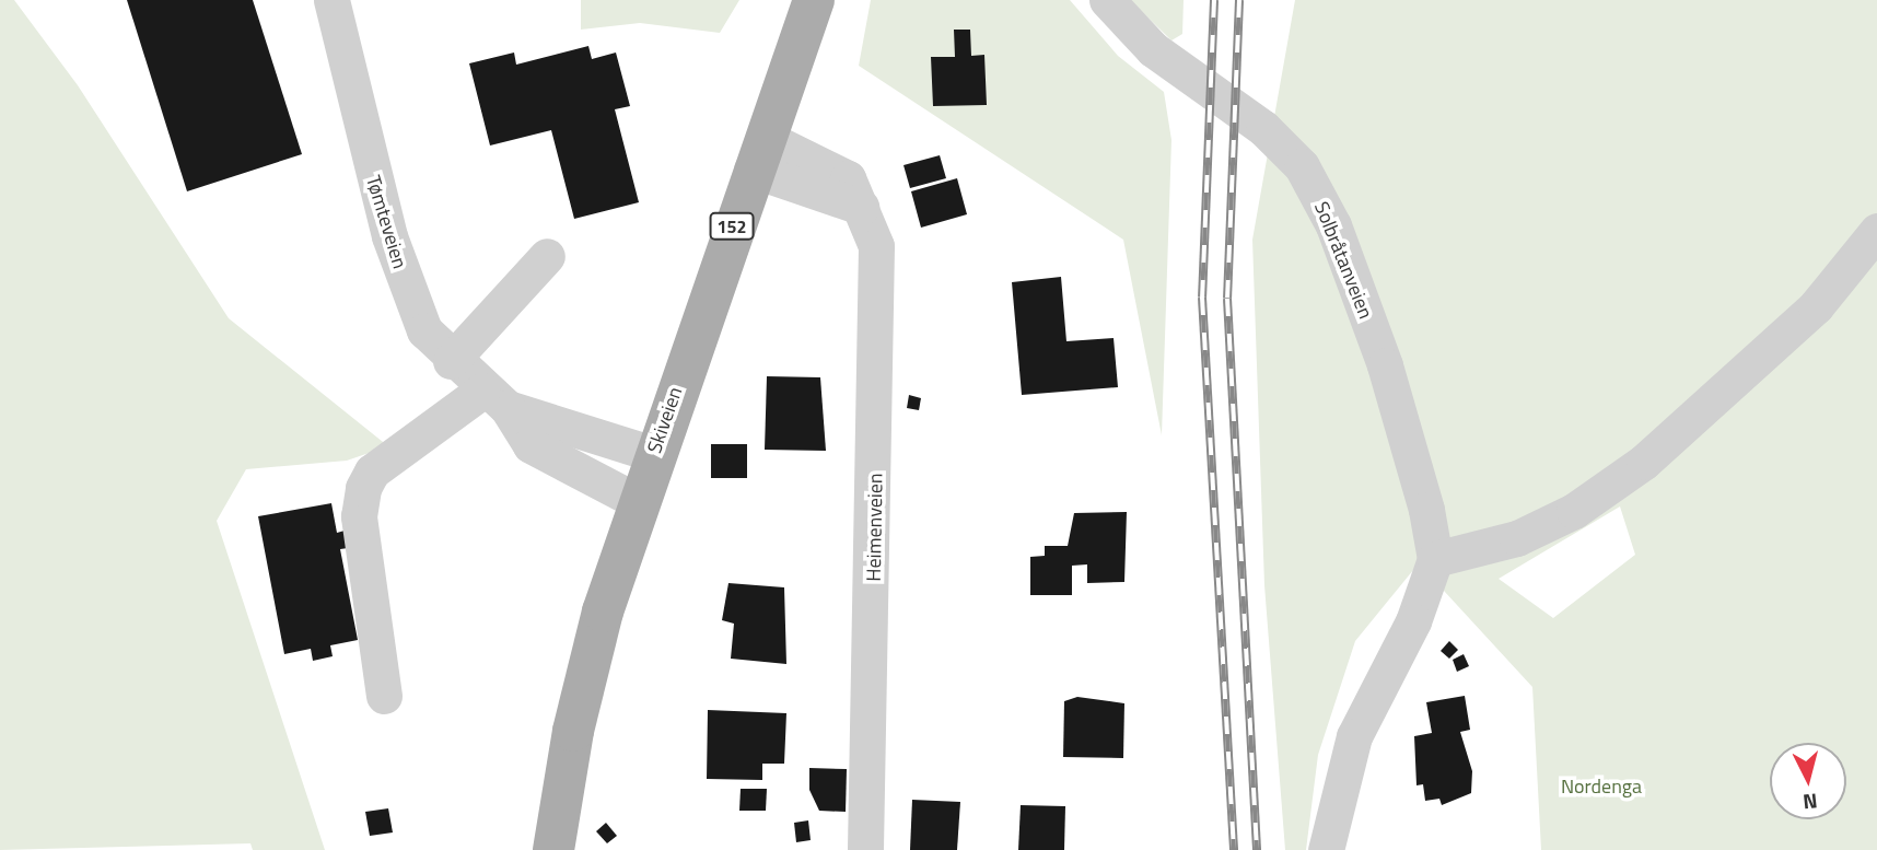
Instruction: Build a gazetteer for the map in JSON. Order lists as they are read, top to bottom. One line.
{"streets":{"main road":["152","Skiveien"],"street":["Tømteveien","Solbråtanveien","Heimenveien"]},"crossings":[["Tømteveien","Skiveien"],["Skiveien","Heimenveien"]],"parks":["Nordenga"],"north":"bottom"}
